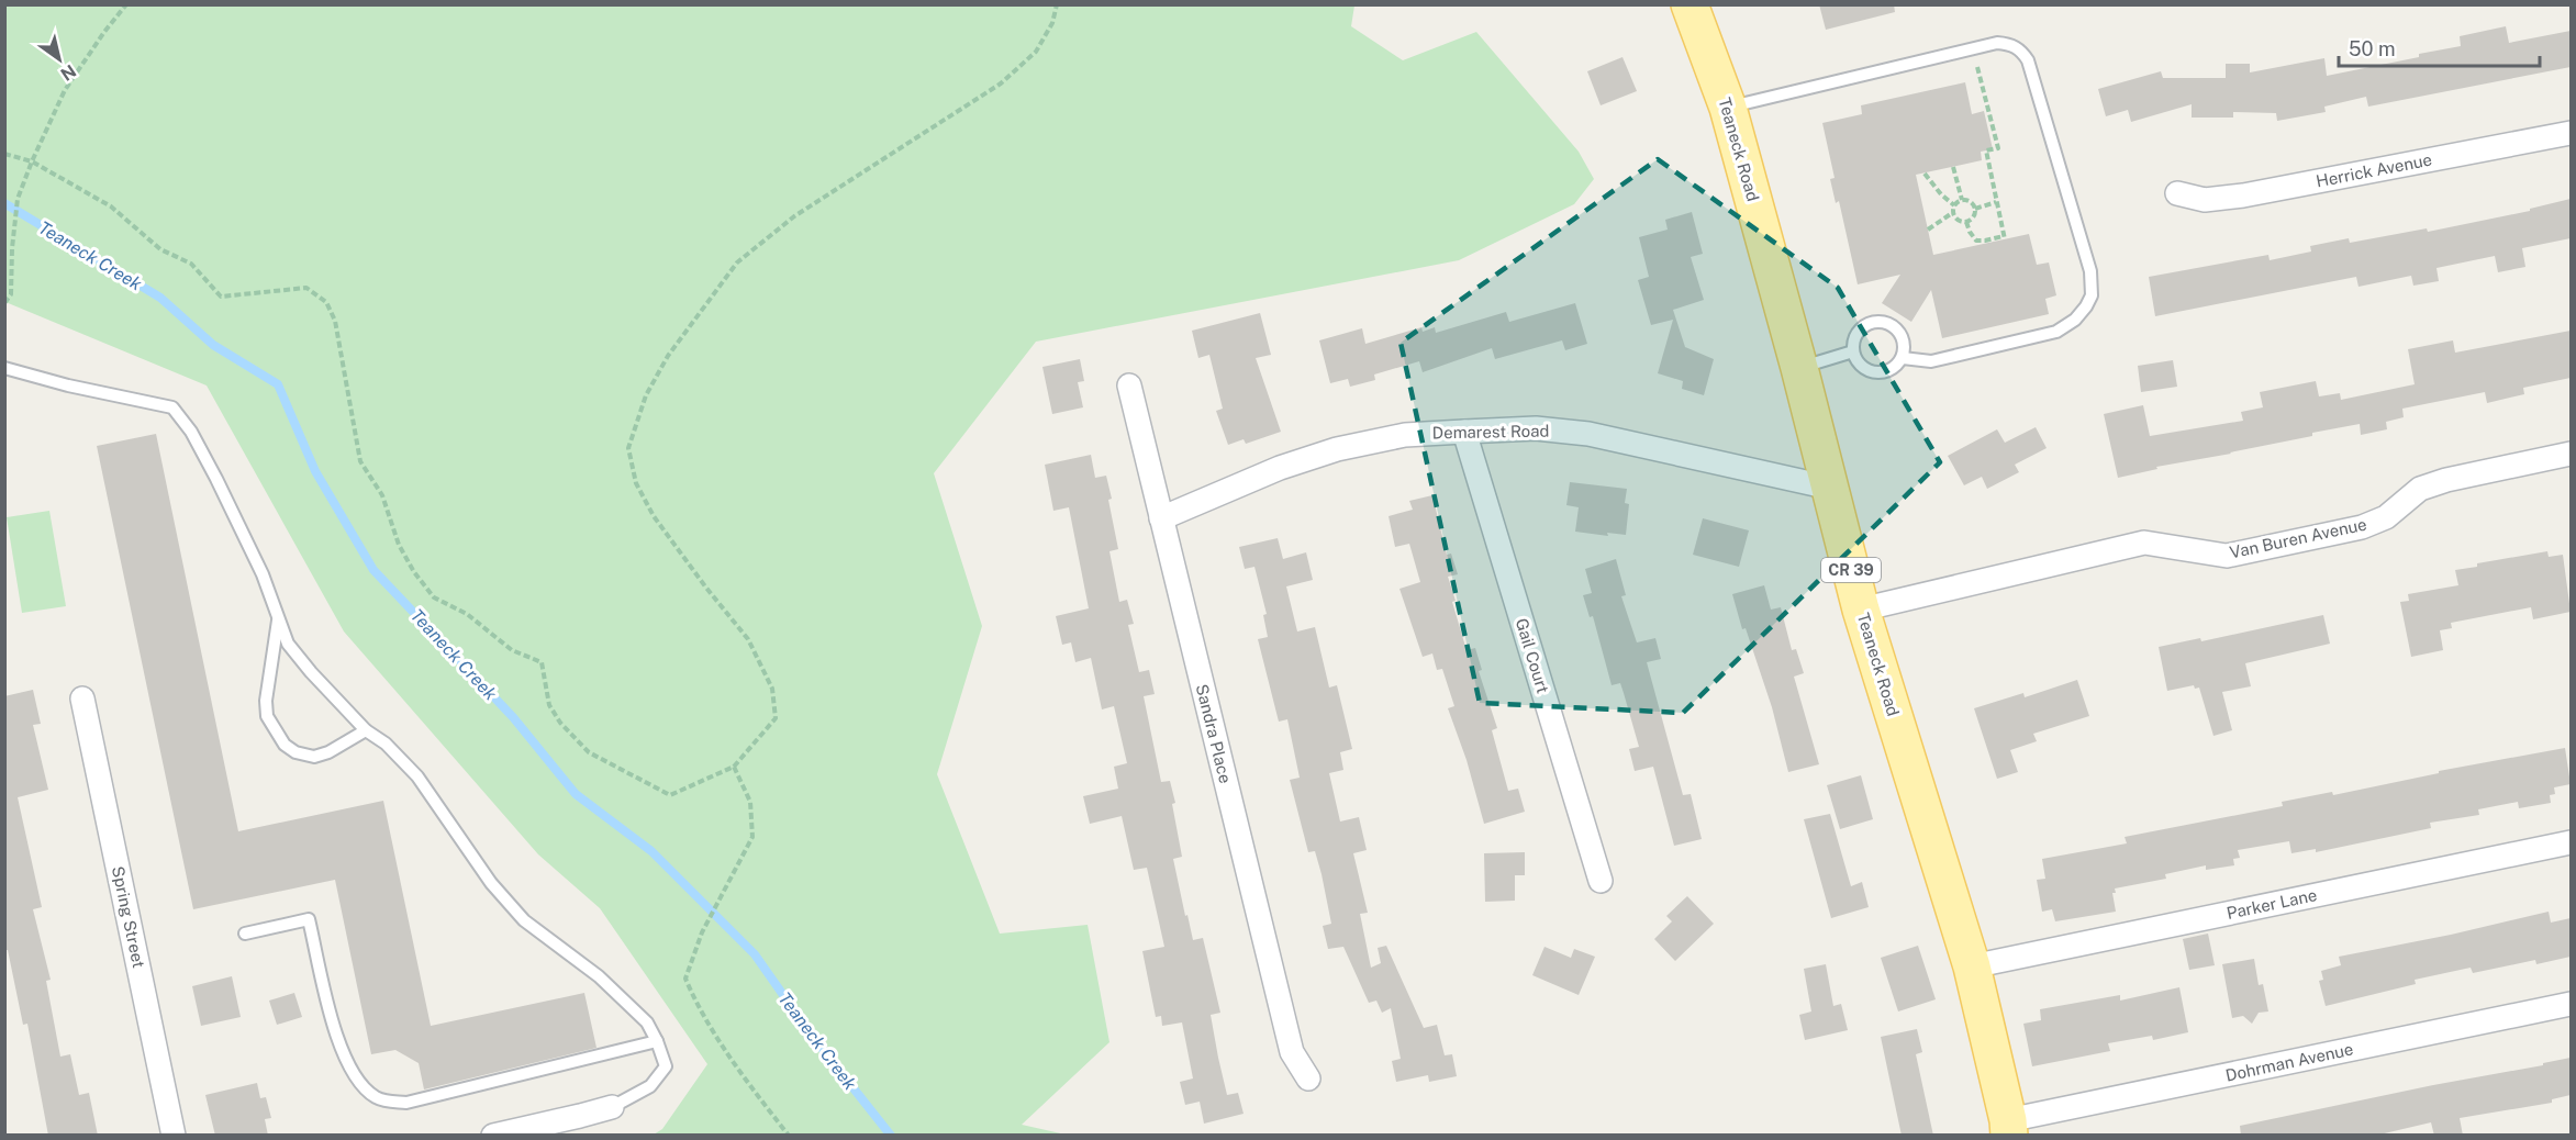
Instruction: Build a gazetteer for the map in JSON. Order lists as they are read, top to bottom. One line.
{"streets":{"main road":["Teaneck Road","CR 39"],"street":["Herrick Avenue","Demarest Road","Van Buren Avenue","Gail Court","Sandra Place","Parker Lane","Spring Street","Dohrman Avenue"]},"crossings":[["Teaneck Road","Demarest Road"],["Teaneck Road","Van Buren Avenue"],["Teaneck Road","Parker Lane"],["Teaneck Road","Dohrman Avenue"],["Demarest Road","Gail Court"],["Demarest Road","Sandra Place"]],"water":["Teaneck Creek"],"scale_bar":"50 m","north":"bottom right"}
